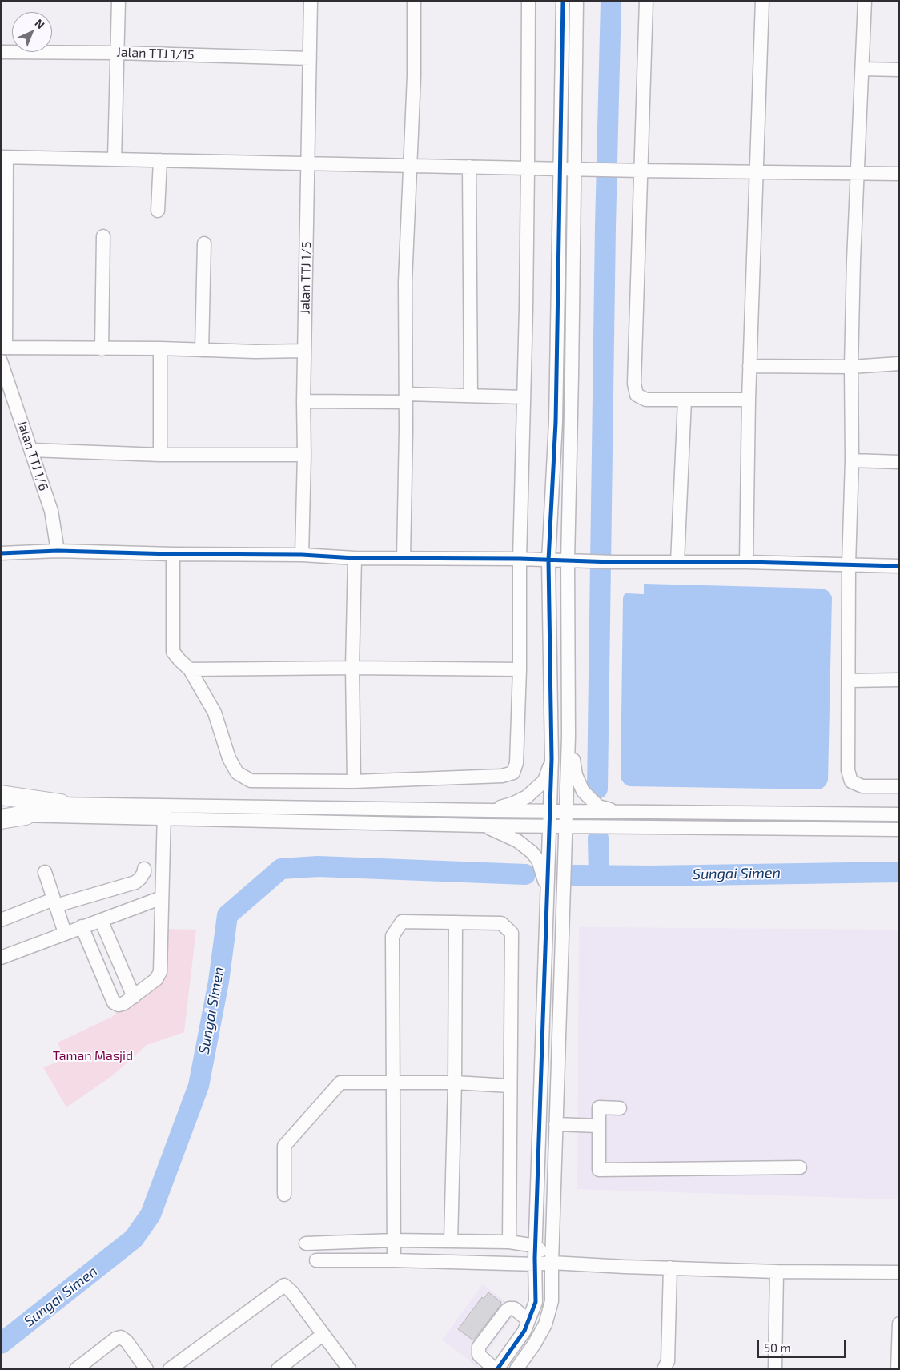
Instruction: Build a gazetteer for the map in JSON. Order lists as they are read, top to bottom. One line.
{"streets":{"street":["Jalan TTJ 1/15","Jalan TTJ 1/5","Jalan TTJ 1/6"]},"crossings":[["Jalan TTJ 1/15","Jalan TTJ 1/5"]],"water":["Sungai Simen"],"parks":["Taman Masjid"],"scale_bar":"50 m","north":"top right"}
